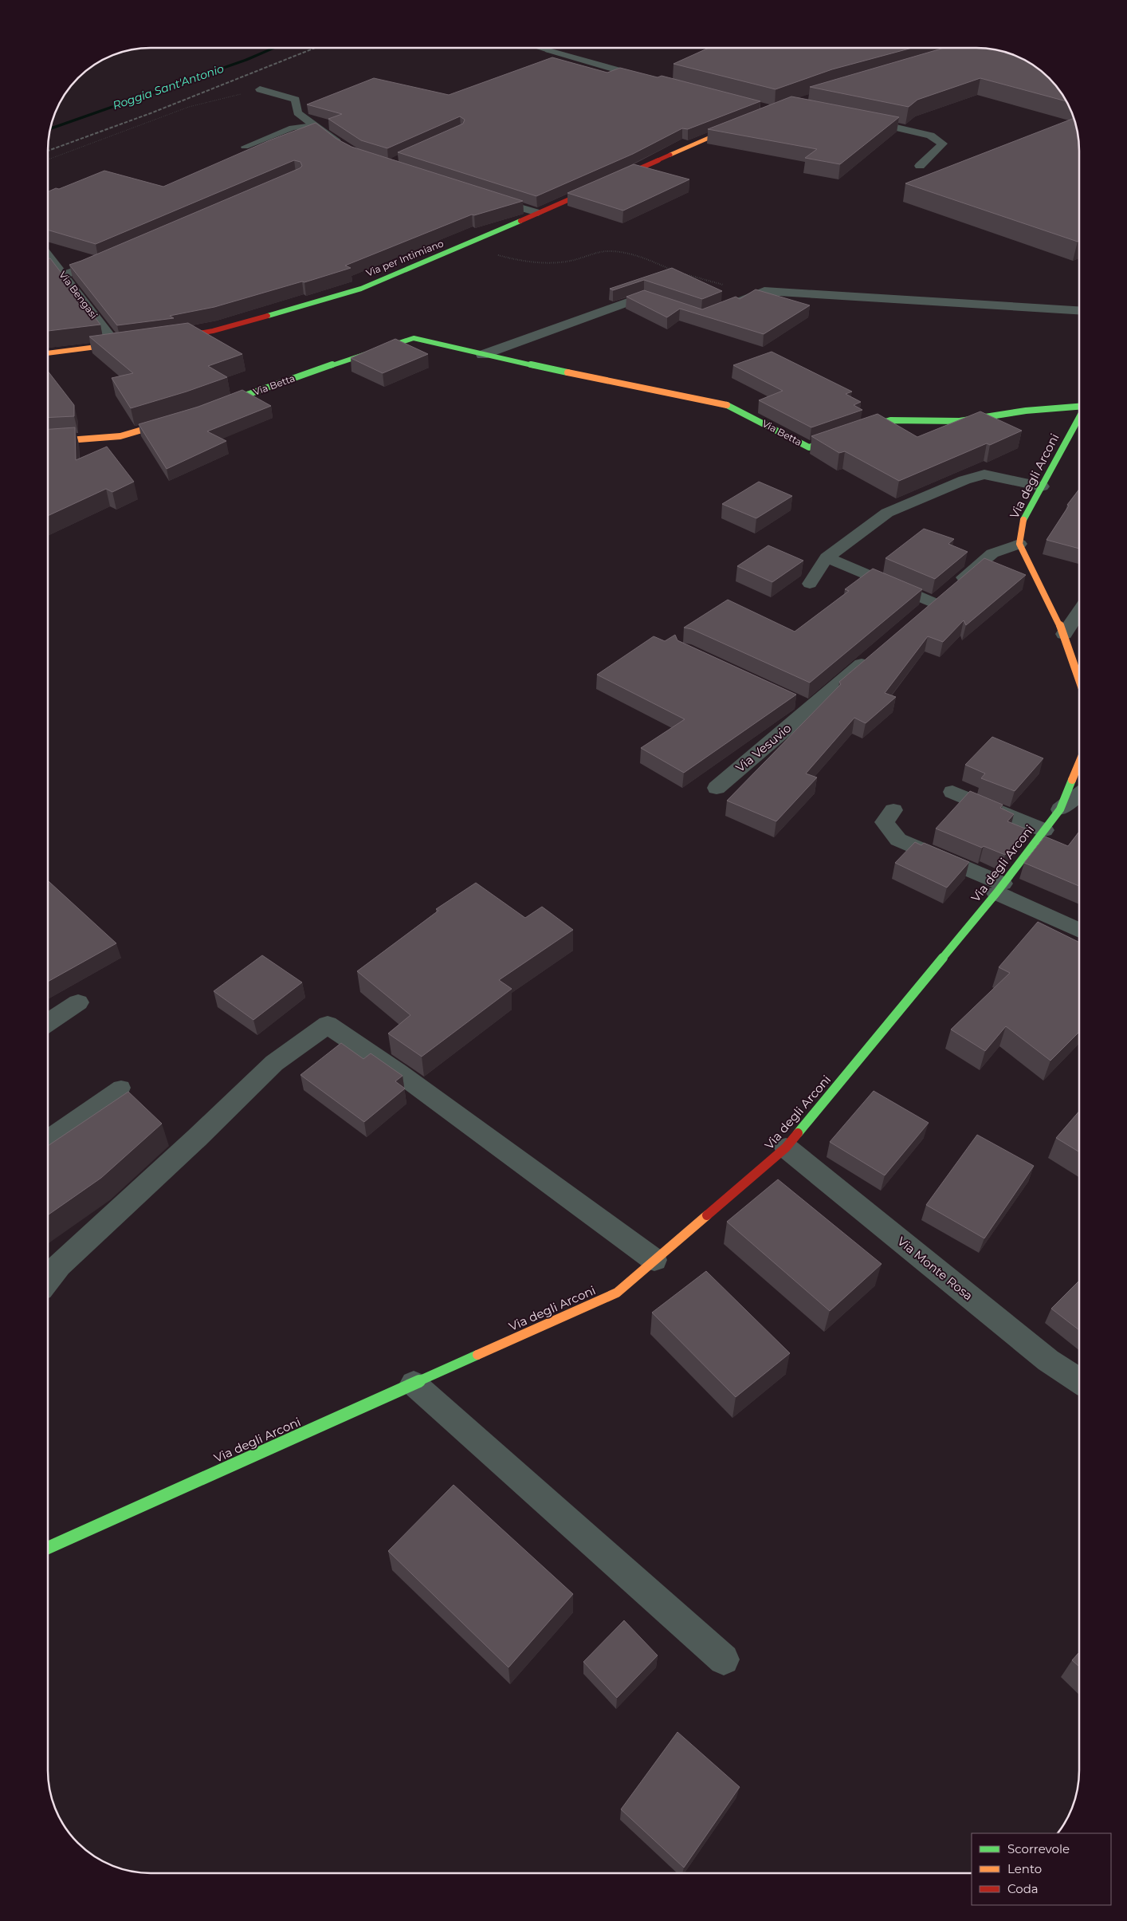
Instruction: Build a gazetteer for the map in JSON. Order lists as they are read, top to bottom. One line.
{"streets":{"street":["Via per Intimiano","Via Bengasi","Via Betta","Via degli Arconi","Via Vesuvio","Via Monte Rosa"]},"crossings":[["Via degli Arconi","Via Monte Rosa"]],"water":["Roggia Sant'Antonio"],"legend":["Scorrevole","Lento","Coda"]}
